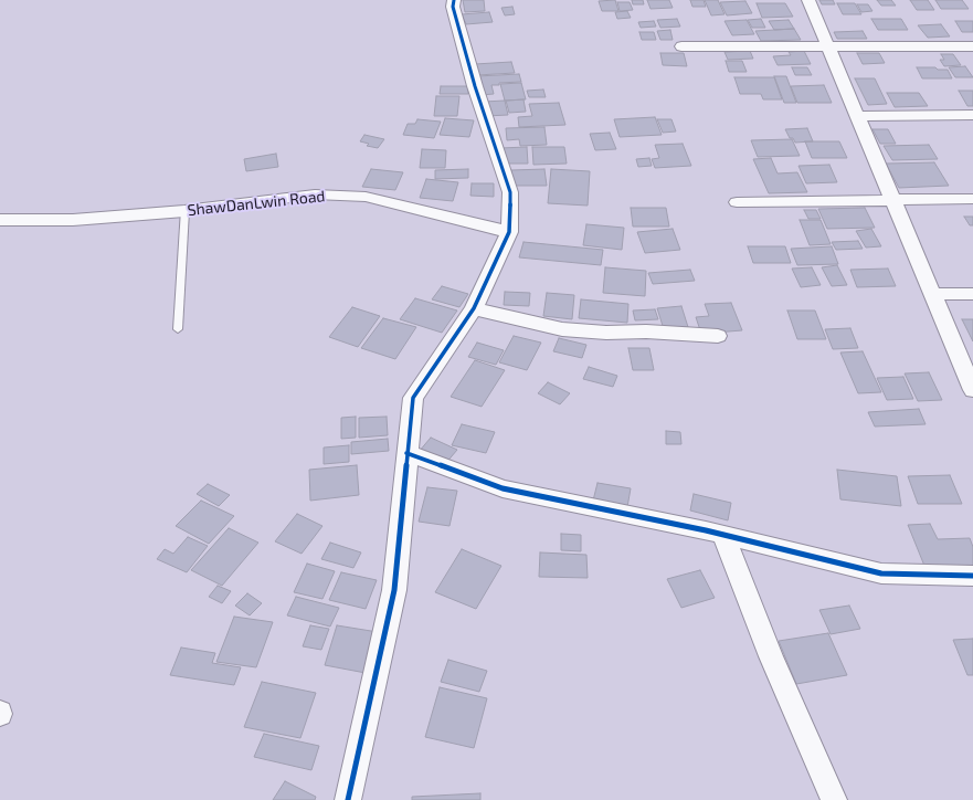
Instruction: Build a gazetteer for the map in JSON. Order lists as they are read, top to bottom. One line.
{"streets":{"street":["ShawDanLwin Road"]}}
